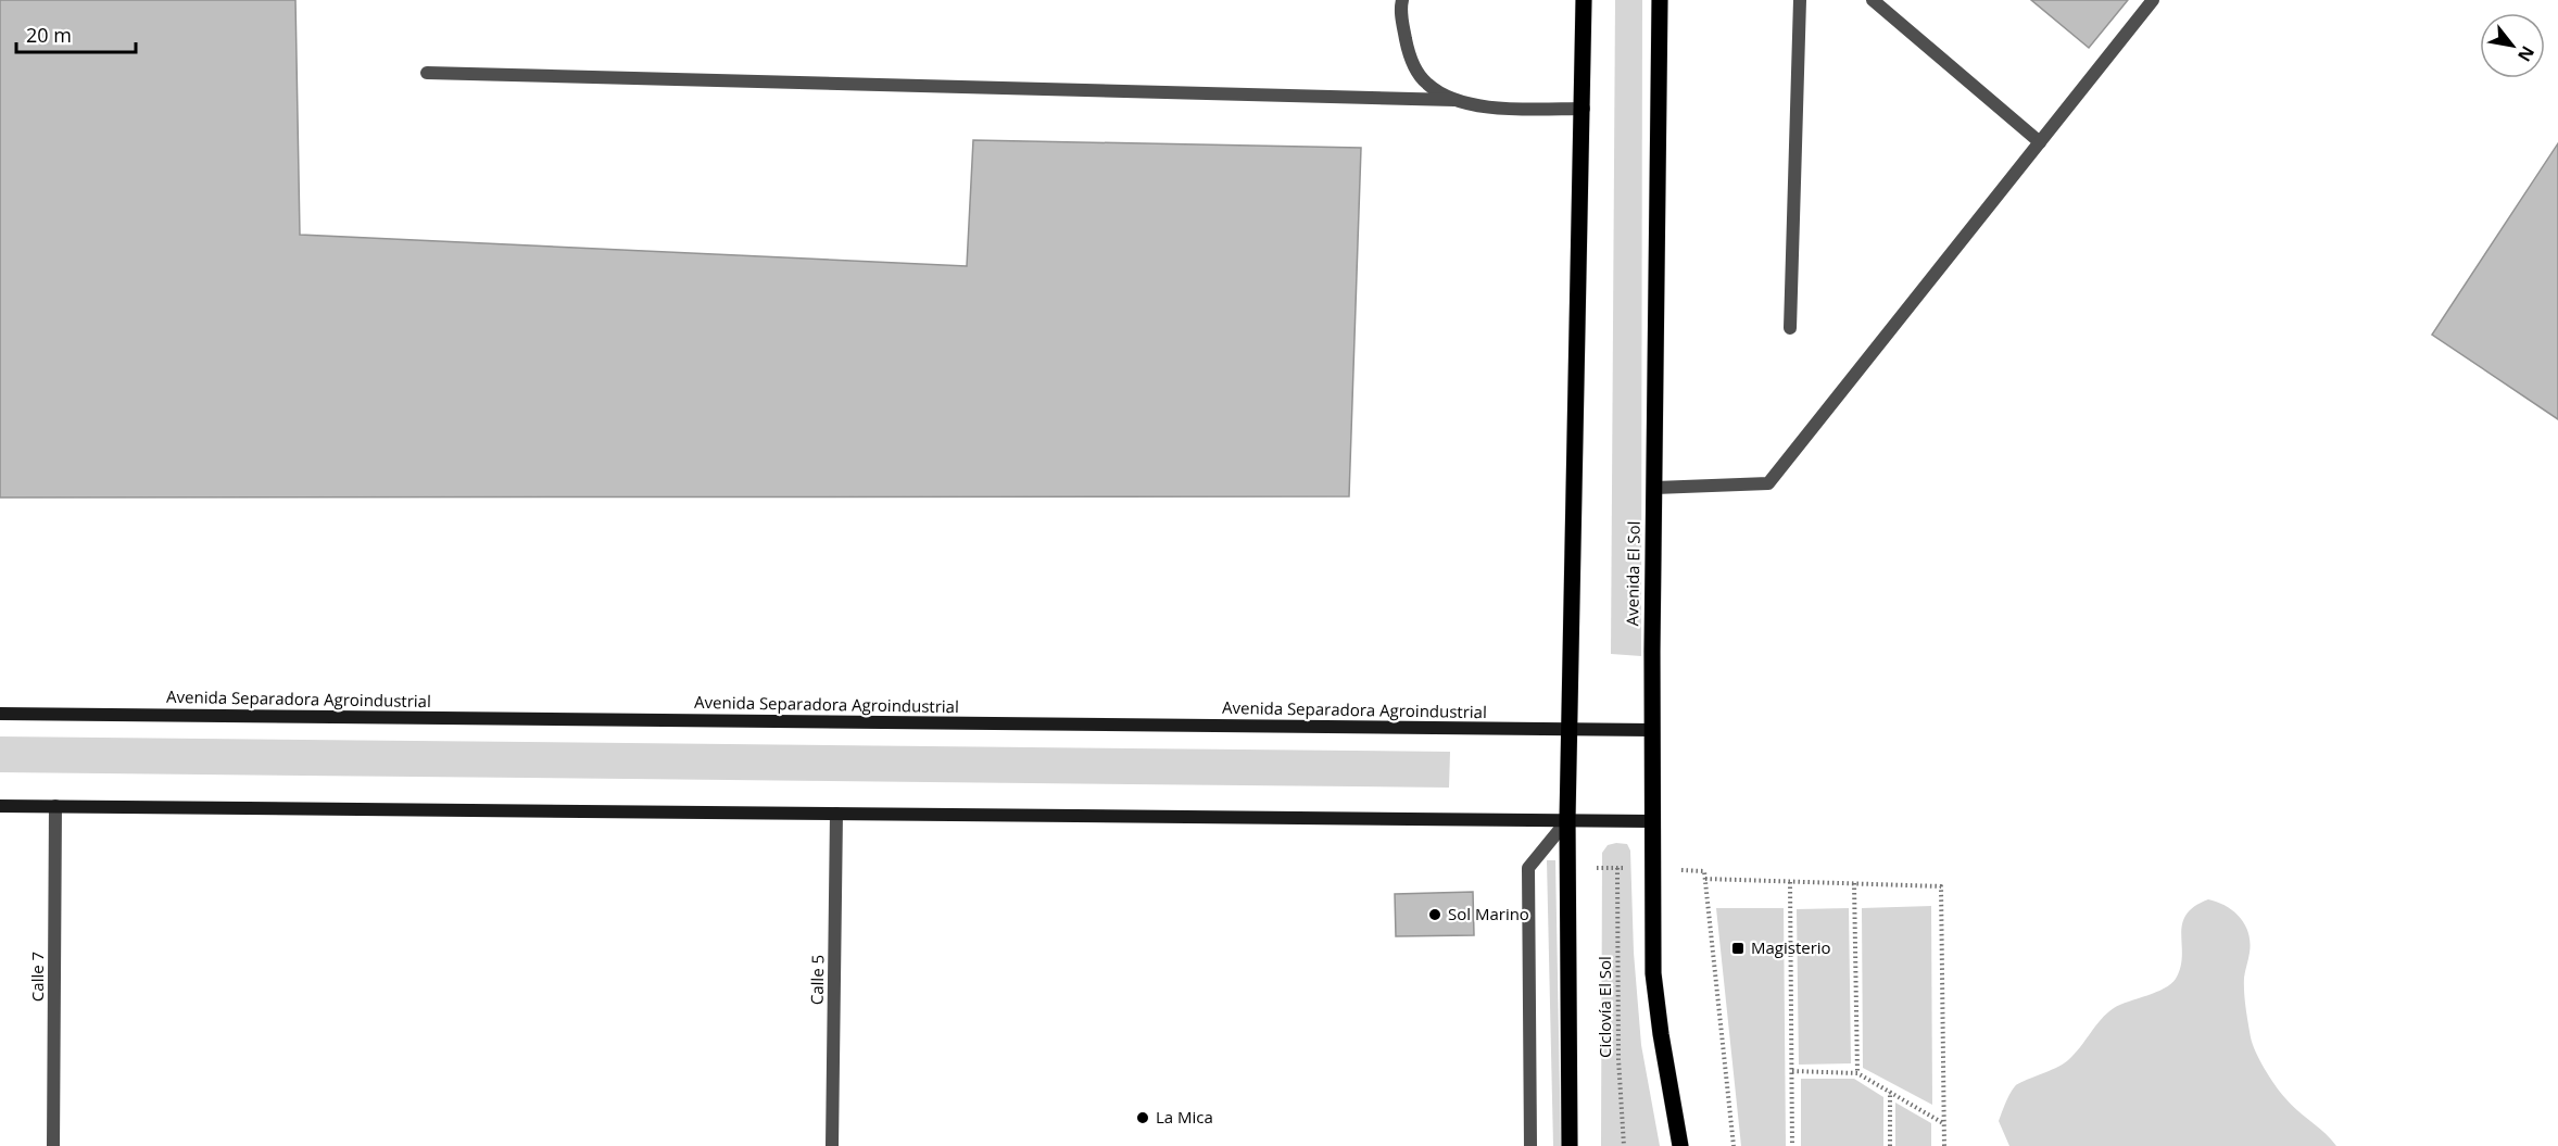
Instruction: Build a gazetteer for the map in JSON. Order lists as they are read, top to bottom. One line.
{"streets":{"main road":["Avenida El Sol"],"street":["Avenida Separadora Agroindustrial","Calle 7","Calle 5"],"path":["Ciclovía El Sol"]},"crossings":[["Avenida El Sol","Avenida Separadora Agroindustrial"]],"places":{"other":["Sol Marino","La Mica"],"transit":["Magisterio"]},"scale_bar":"20 m","north":"bottom right"}
